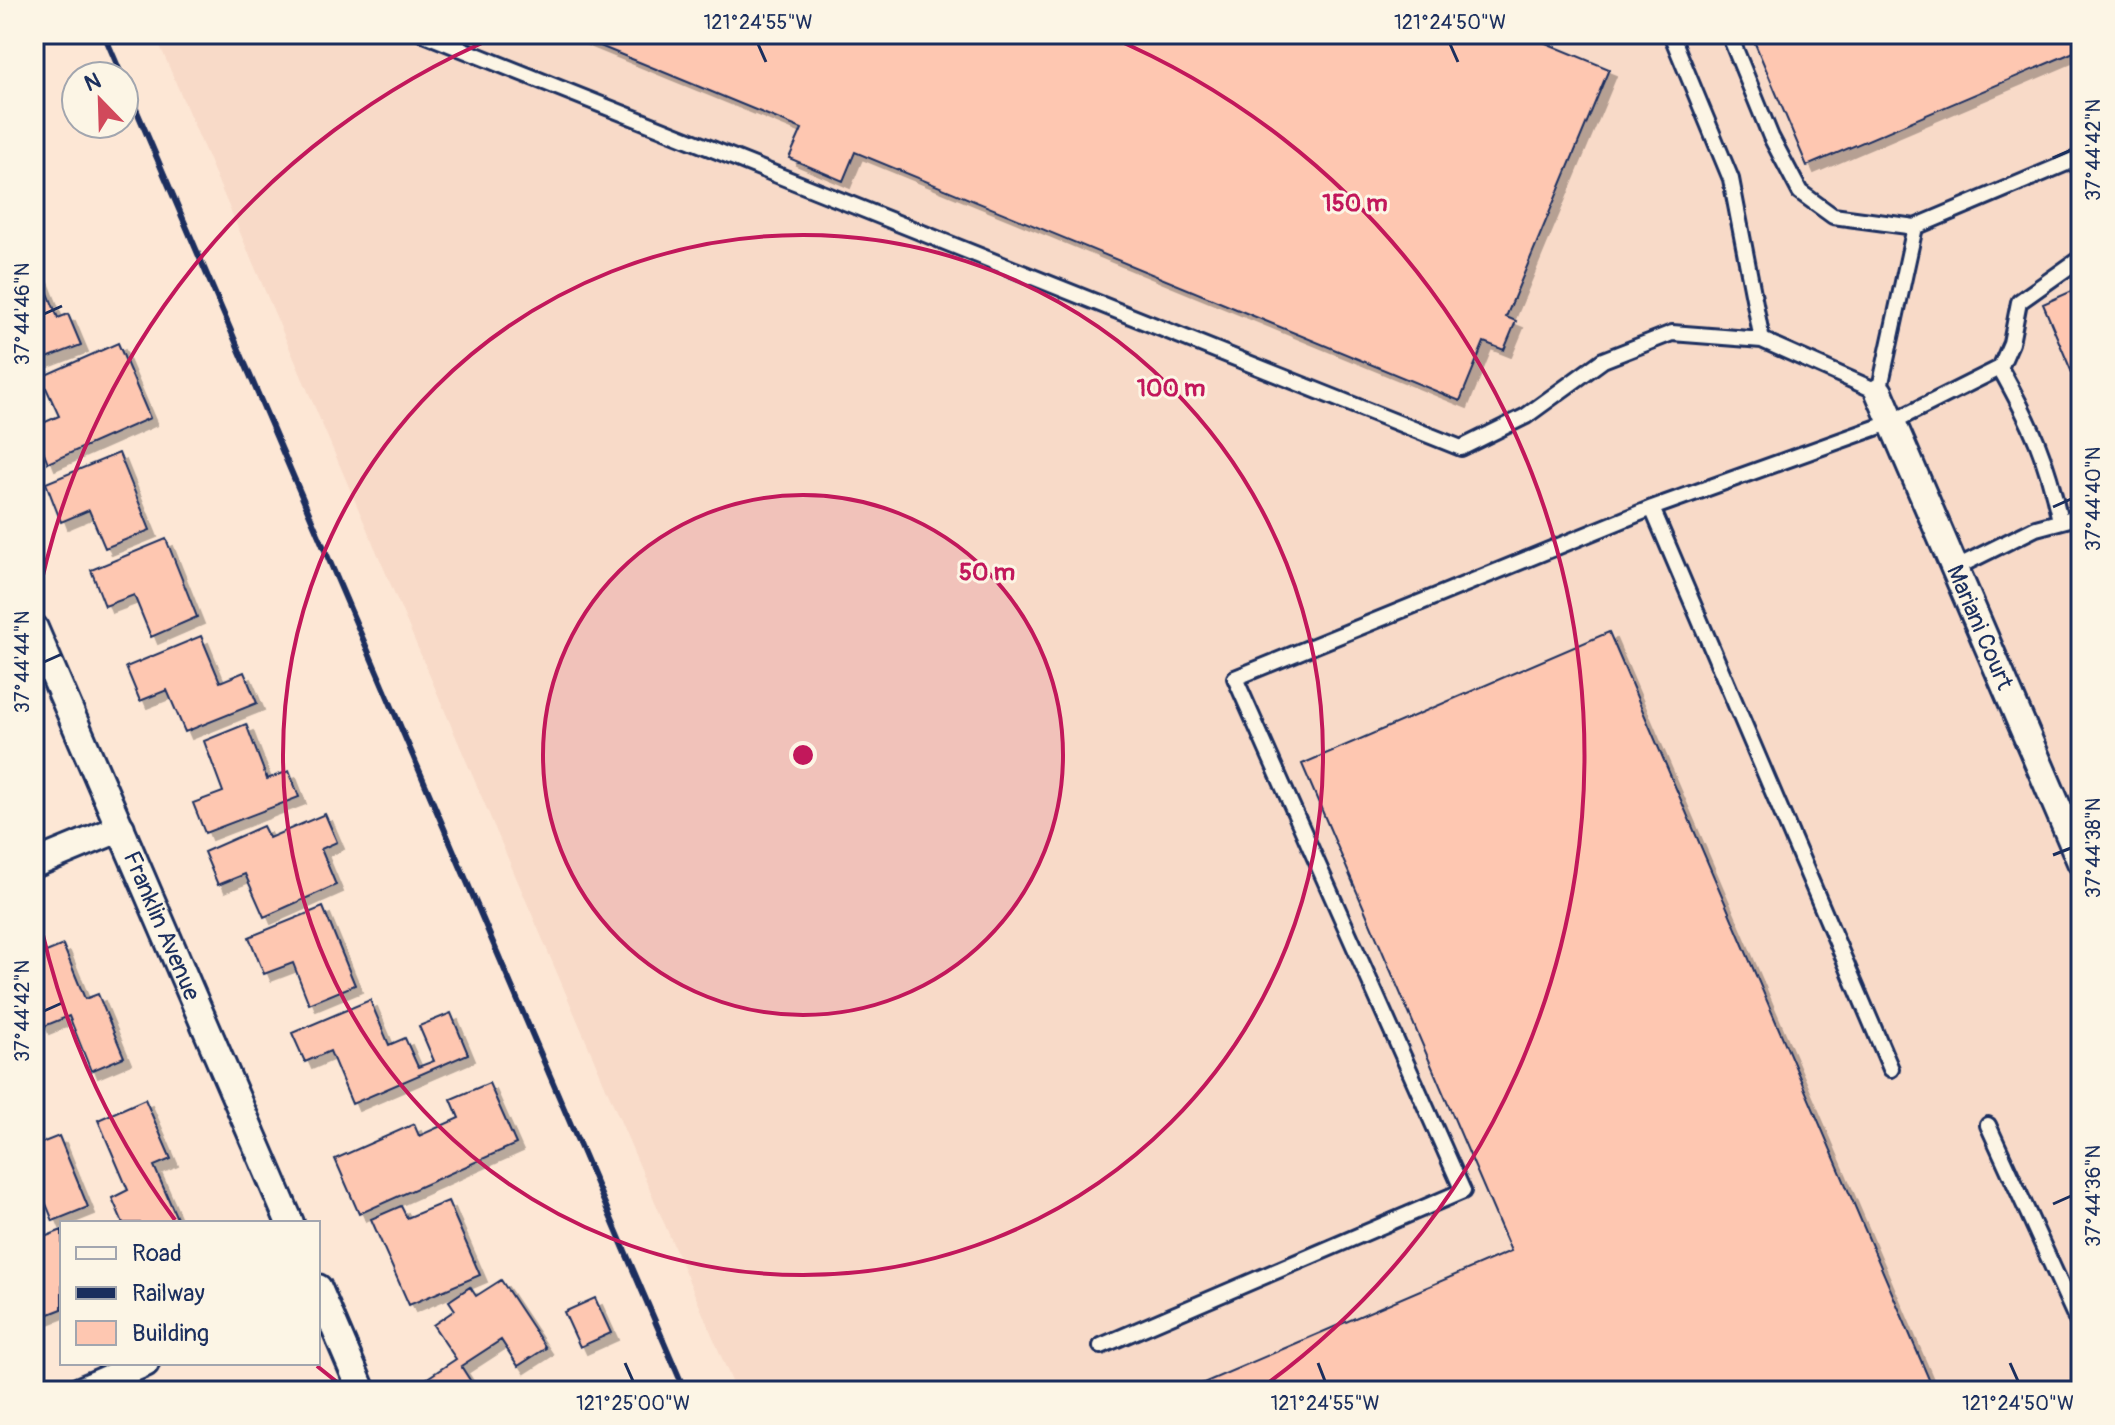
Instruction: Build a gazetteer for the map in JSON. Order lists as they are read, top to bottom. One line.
{"streets":{"street":["Mariani Court","Franklin Avenue"]},"legend":["Road","Railway","Building"],"north":"top left","coordinates":["121°24'55\"W","121°24'50\"W","37°44'42\"N","37°44'46\"N","37°44'40\"N","37°44'44\"N","37°44'38\"N","37°44'36\"N","121°25'00\"W"],"rings":["150 m","100 m","50 m"]}
